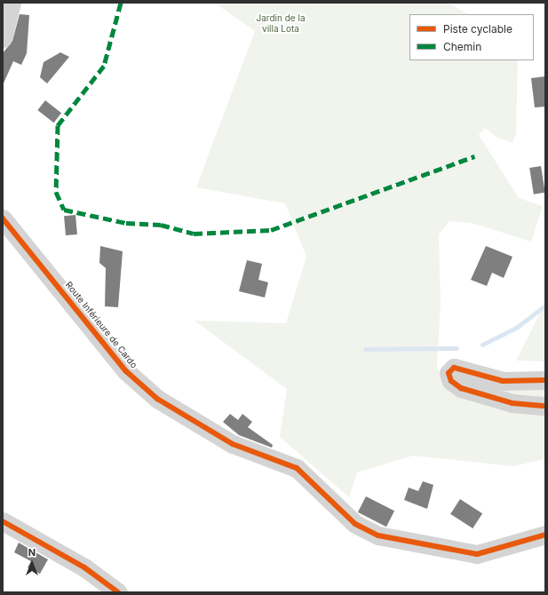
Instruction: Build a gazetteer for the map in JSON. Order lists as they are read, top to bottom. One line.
{"streets":{"street":["Route Inférieure de Cardo"]},"parks":["Jardin de la villa Lota"],"legend":["Piste cyclable","Chemin"],"north":"top"}
